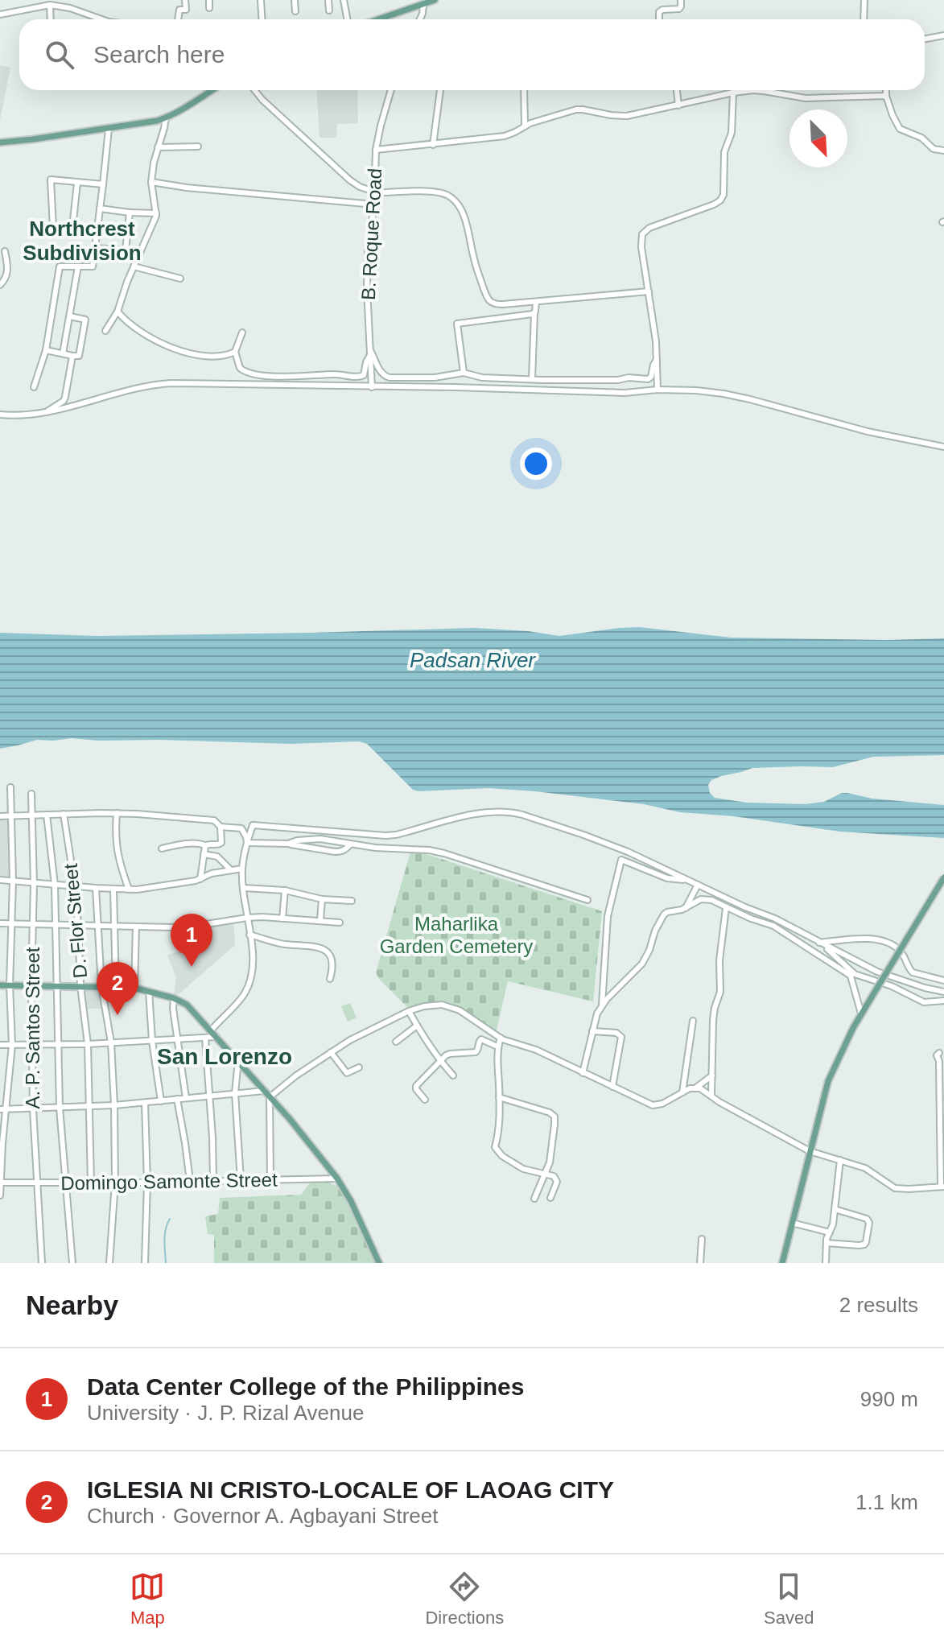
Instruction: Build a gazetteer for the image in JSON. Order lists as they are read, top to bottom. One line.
{"streets":{"street":["B. Roque Road","D. Flor Street","A. P. Santos Street","Domingo Samonte Street"]},"crossings":[["D. Flor Street","Domingo Samonte Street"],["A. P. Santos Street","Domingo Samonte Street"]],"districts":["Northcrest Subdivision","San Lorenzo"],"water":["Padsan River"],"parks":["Maharlika Garden Cemetery"],"north":"bottom right","page":{"search":"Search here","pins":["1","2"],"heading":["Nearby","2 results"],"list":[{"mark":"1","name":"Data Center College of the Philippines","note":"University · J. P. Rizal Avenue","value":"990 m"},{"mark":"2","name":"IGLESIA NI CRISTO-LOCALE OF LAOAG CITY","note":"Church · Governor A. Agbayani Street","value":"1.1 km"}],"nav":["Map","Directions","Saved"]}}
